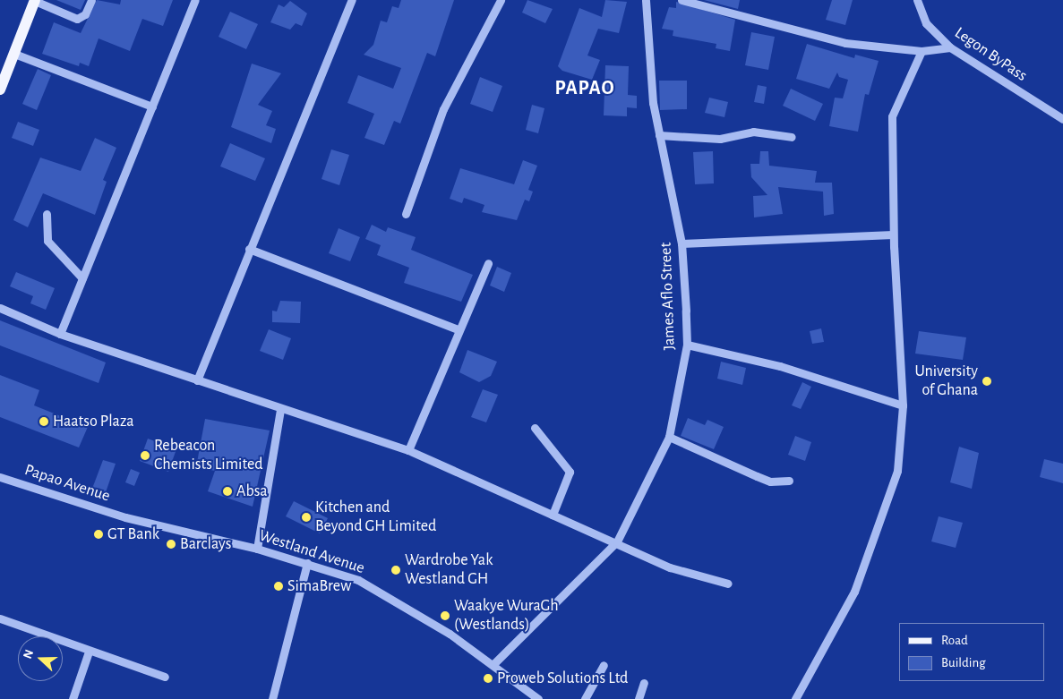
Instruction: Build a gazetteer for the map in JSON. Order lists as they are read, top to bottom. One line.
{"streets":{"street":["Legon ByPass","James Aflo Street","Papao Avenue","Westland Avenue"]},"crossings":[["James Aflo Street","Westland Avenue"],["Papao Avenue","Westland Avenue"]],"districts":["PAPAO"],"places":["University of Ghana","Haatso Plaza","Rebeacon Chemists Limited","Absa","Kitchen and Beyond GH Limited","GT Bank","Barclays","Wardrobe Yak Westland GH","SimaBrew","Waakye WuraGh (Westlands)","Proweb Solutions Ltd"],"legend":["Road","Building"],"north":"left"}
